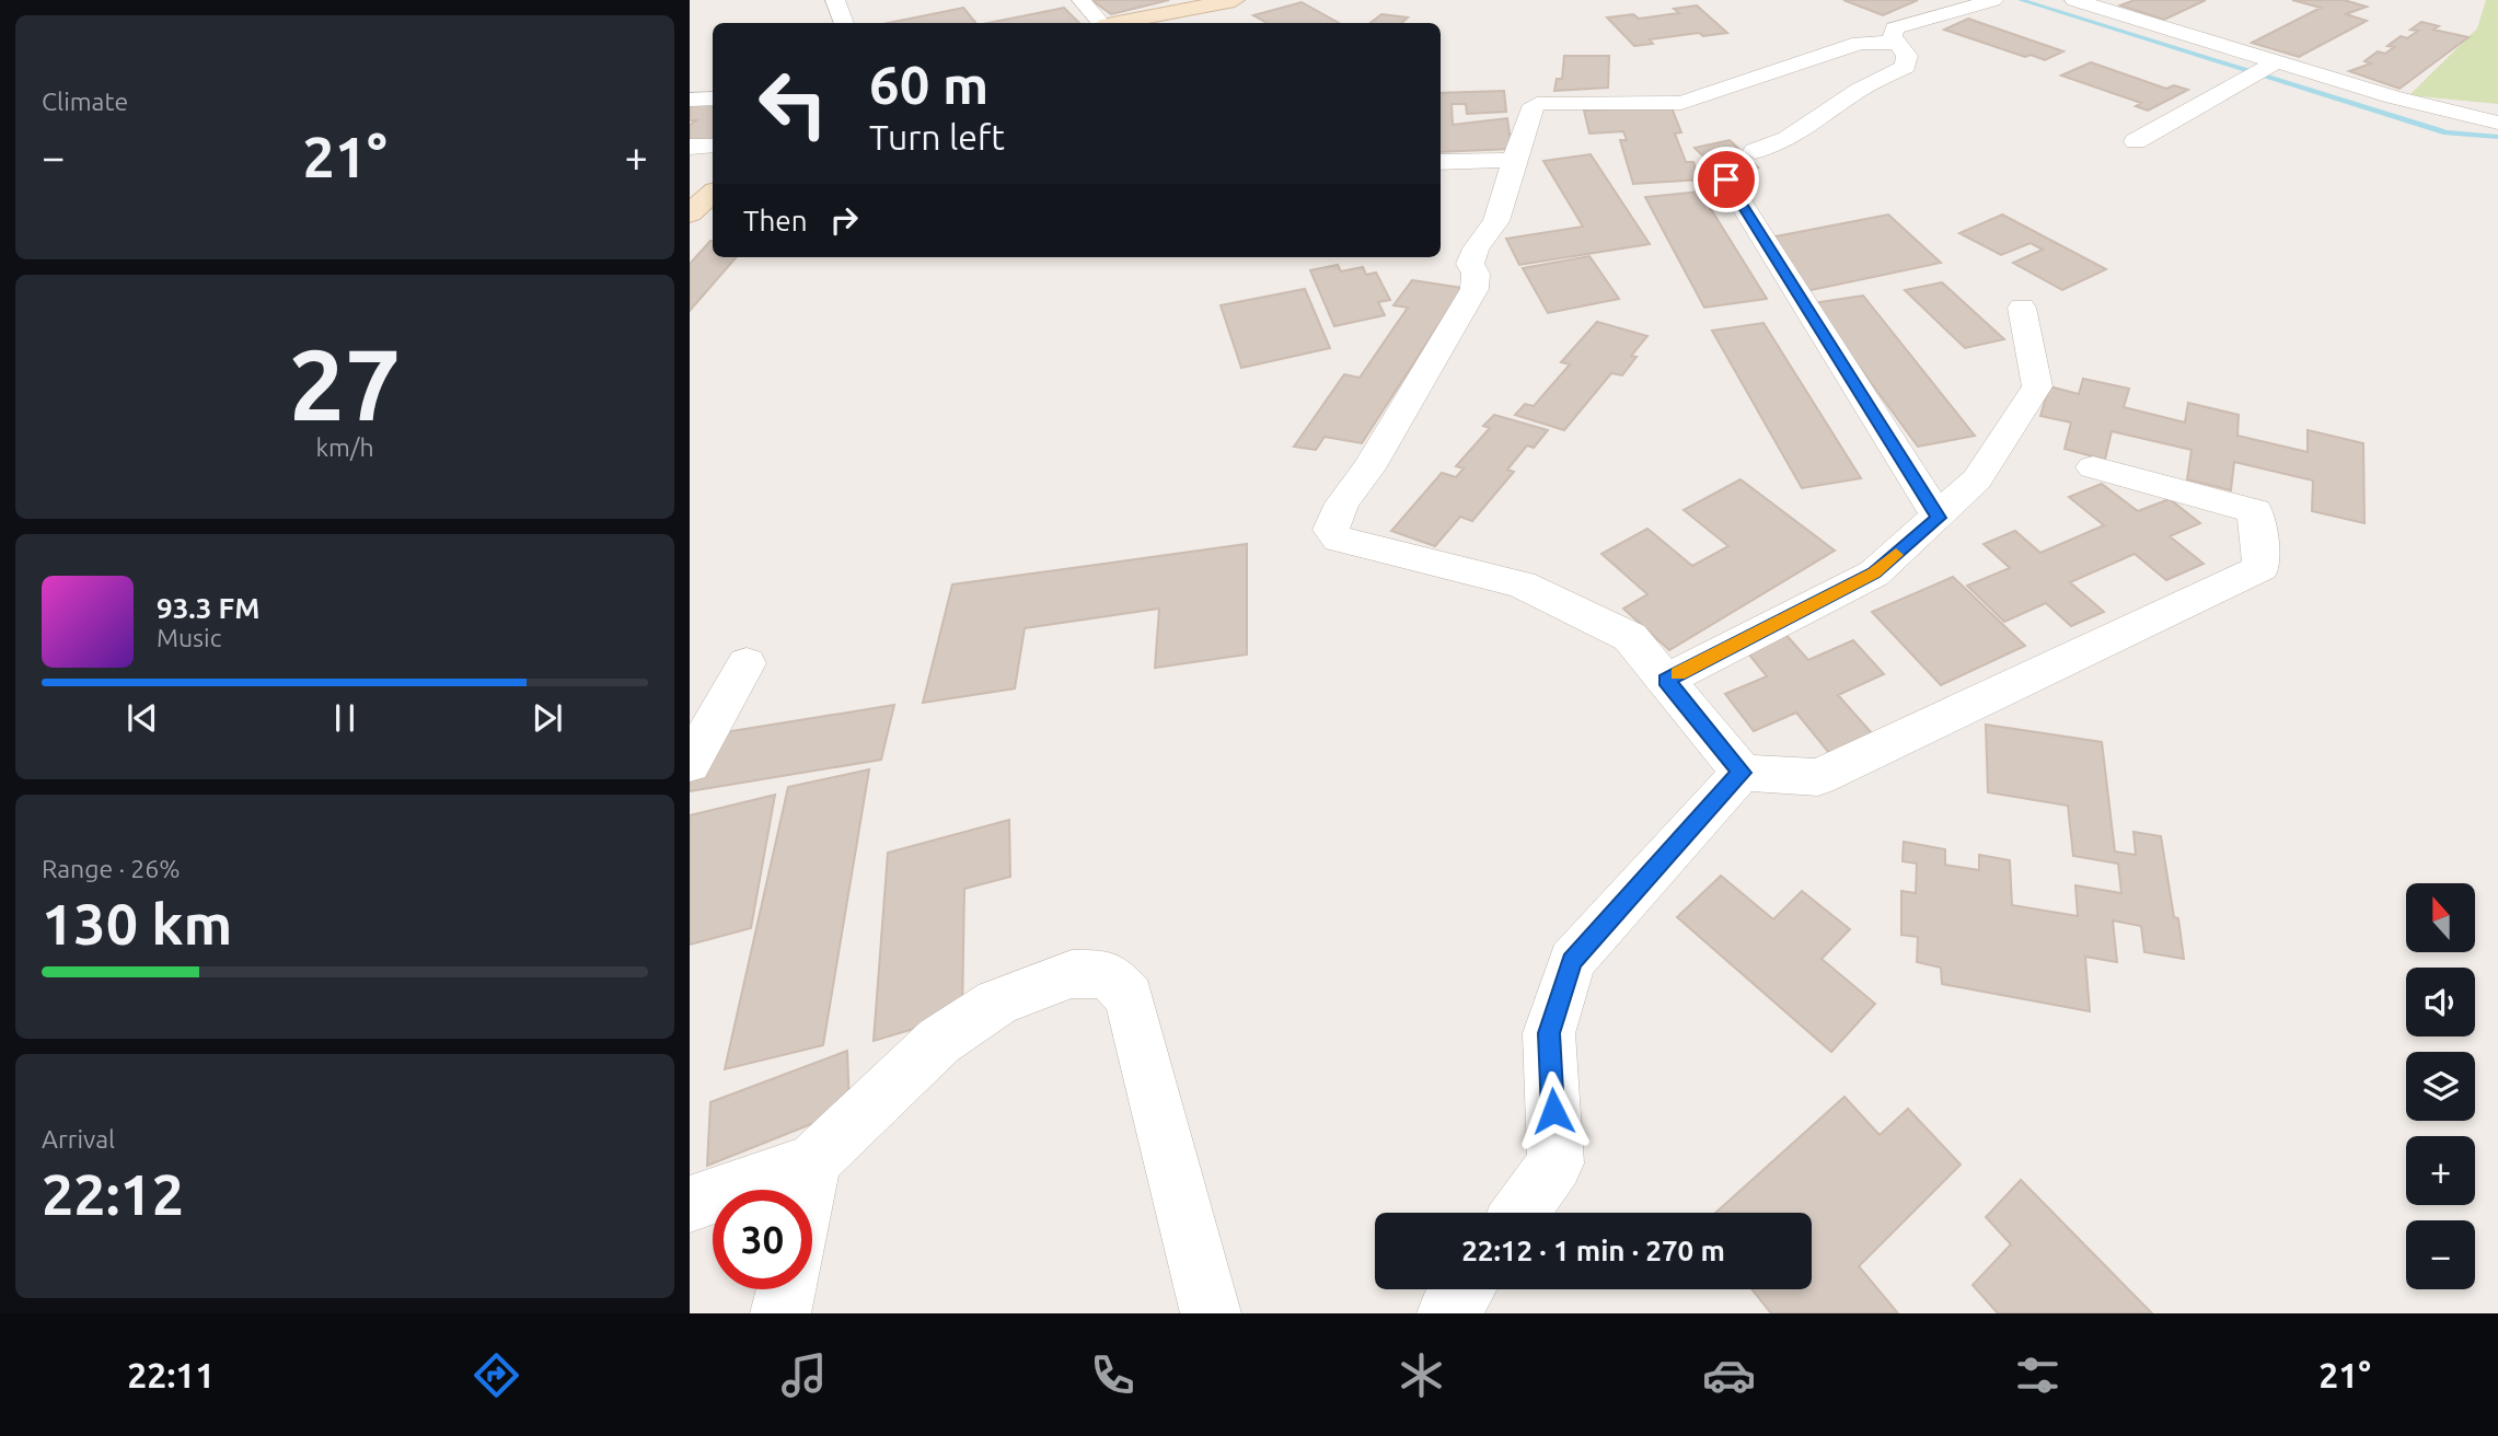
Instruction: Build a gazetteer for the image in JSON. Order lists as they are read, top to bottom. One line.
{"north":"top","page":{"tile":["Climate",["27","km/h"],["Range · 26%","130 km"],["Arrival","22:12"]],"turn":["60 m","Turn left"],"heat":["−","21°","+"],"then":"Then","song":["93.3 FM","Music"],"map_buttons":["+","−"],"limit":"30","trip":"22:12 · 1 min · 270 m","tabs":["22:11","21°"]}}
